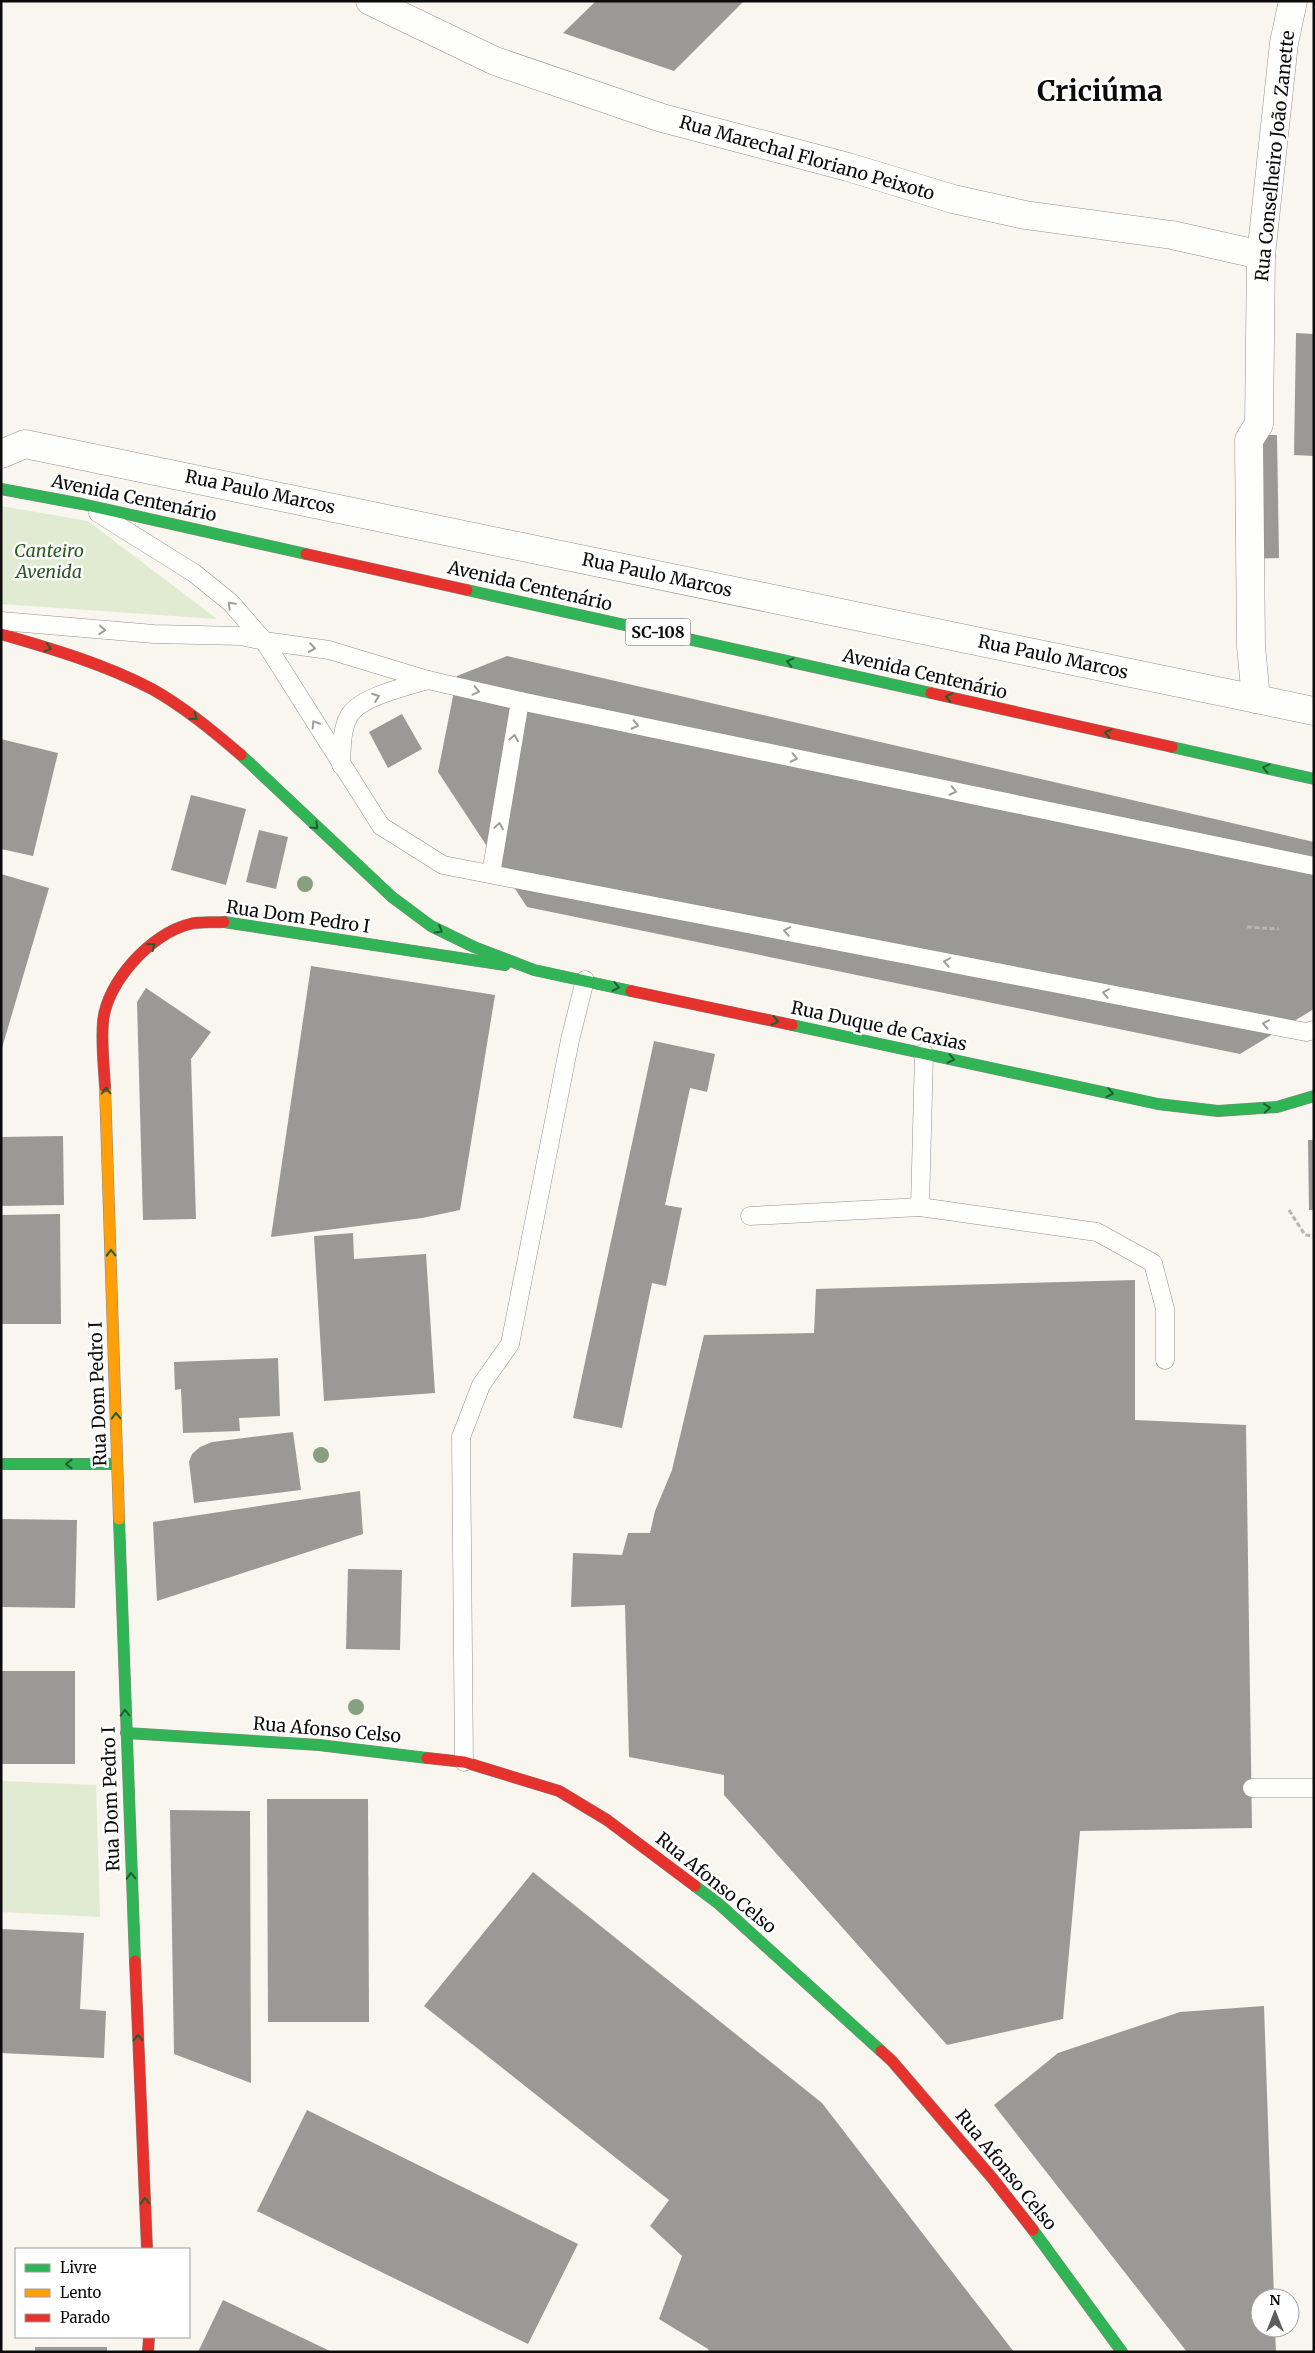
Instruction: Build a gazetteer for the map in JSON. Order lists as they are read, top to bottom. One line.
{"streets":{"street":["Rua Conselheiro João Zanette","Rua Marechal Floriano Peixoto","Rua Paulo Marcos","Avenida Centenário","SC-108","Rua Dom Pedro I","Rua Duque de Caxias","Rua Afonso Celso"]},"crossings":[["Rua Conselheiro João Zanette","Rua Marechal Floriano Peixoto"],["Rua Conselheiro João Zanette","Rua Paulo Marcos"],["Rua Dom Pedro I","Rua Duque de Caxias"],["Rua Dom Pedro I","Rua Afonso Celso"]],"one_way":["Avenida Centenário","Rua Duque de Caxias"],"districts":["Criciúma"],"parks":["Canteiro Avenida"],"legend":["Livre","Lento","Parado"],"north":"top"}
